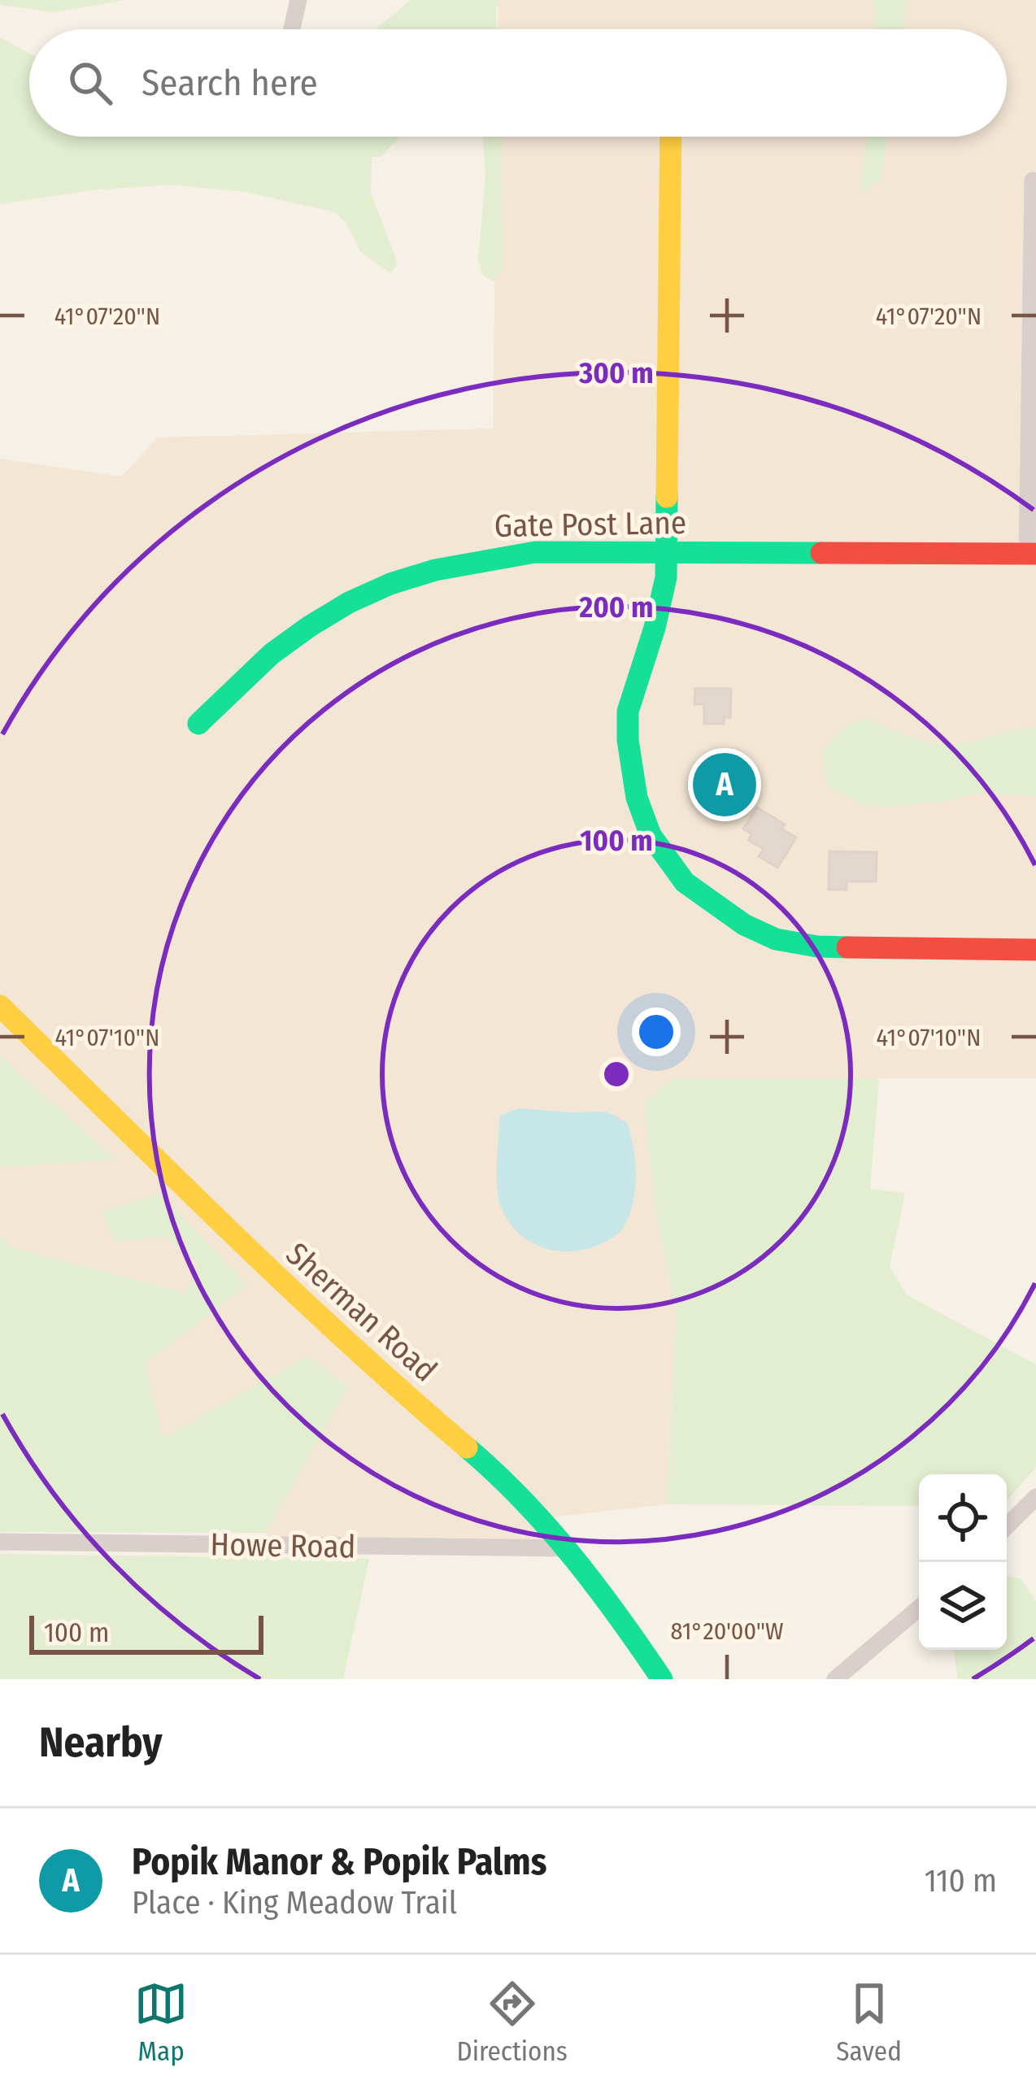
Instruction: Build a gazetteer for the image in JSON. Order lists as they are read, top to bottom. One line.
{"streets":{"street":["Gate Post Lane","Sherman Road","Howe Road"]},"crossings":[["Sherman Road","Howe Road"]],"scale_bar":"100 m","page":{"search":"Search here","pins":"A","scale":"100 m","heading":"Nearby","list":[{"mark":"A","name":"Popik Manor & Popik Palms","note":"Place · King Meadow Trail","value":"110 m"}],"nav":["Map","Directions","Saved"]},"coordinates":["41°07'20\"N","41°07'10\"N","81°20'00\"W"],"rings":["300 m","200 m","100 m"]}
